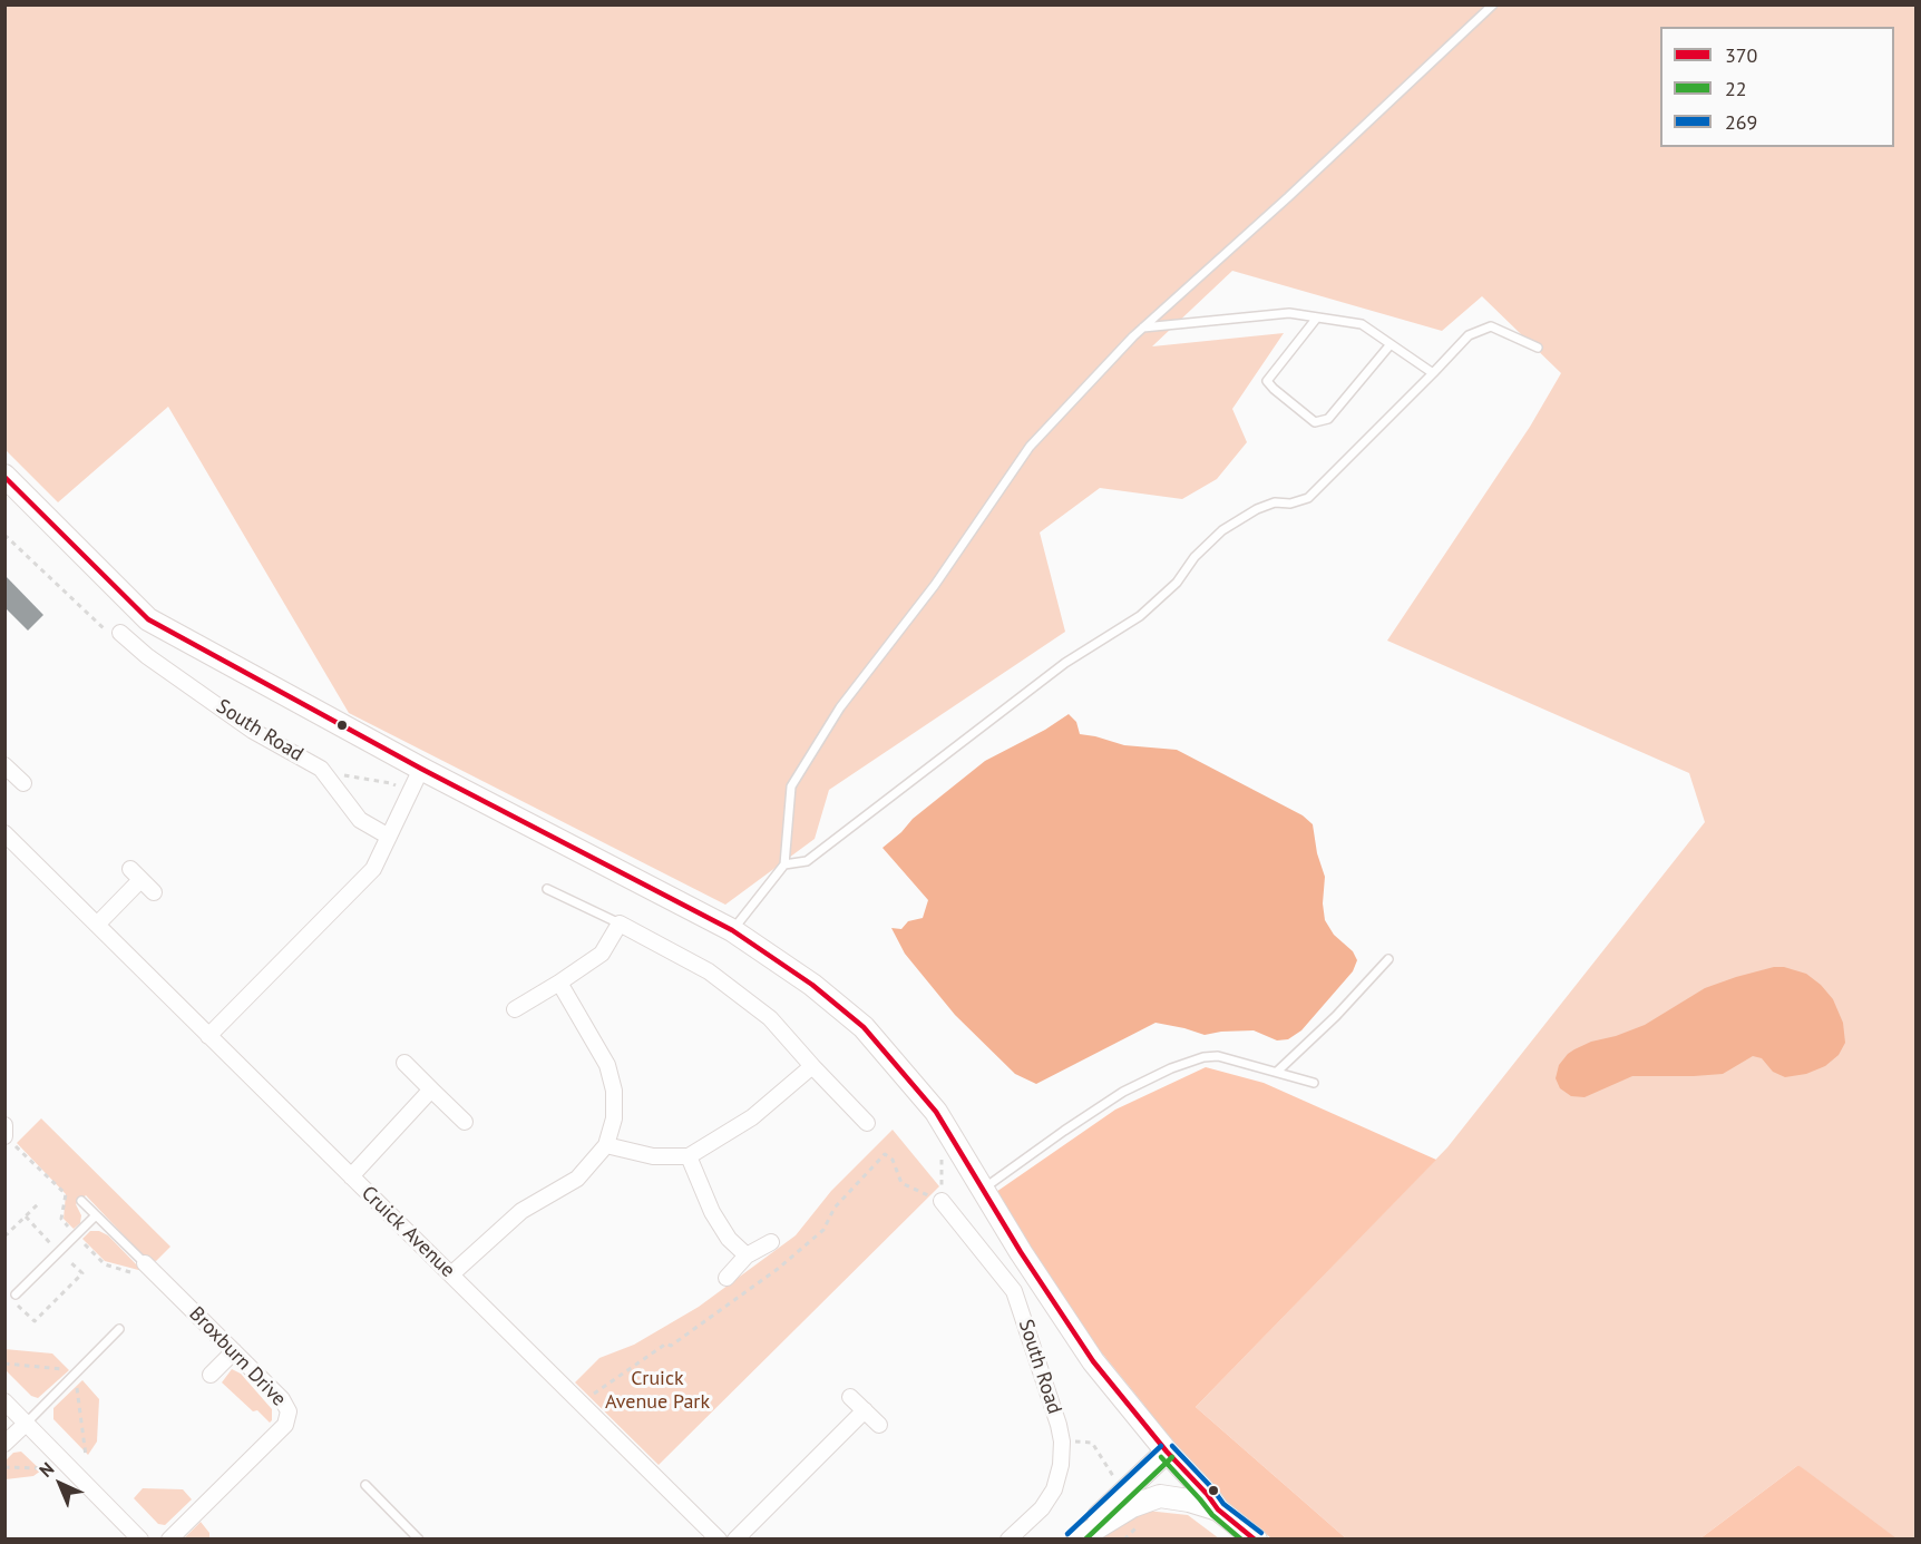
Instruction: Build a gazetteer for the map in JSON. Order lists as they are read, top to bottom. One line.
{"streets":{"main road":["South Road"],"street":["Cruick Avenue","Broxburn Drive"]},"parks":["Cruick Avenue Park"],"lines":["transit line 370","transit line 269","transit line 22"],"legend":["370","22","269"],"north":"top left"}
